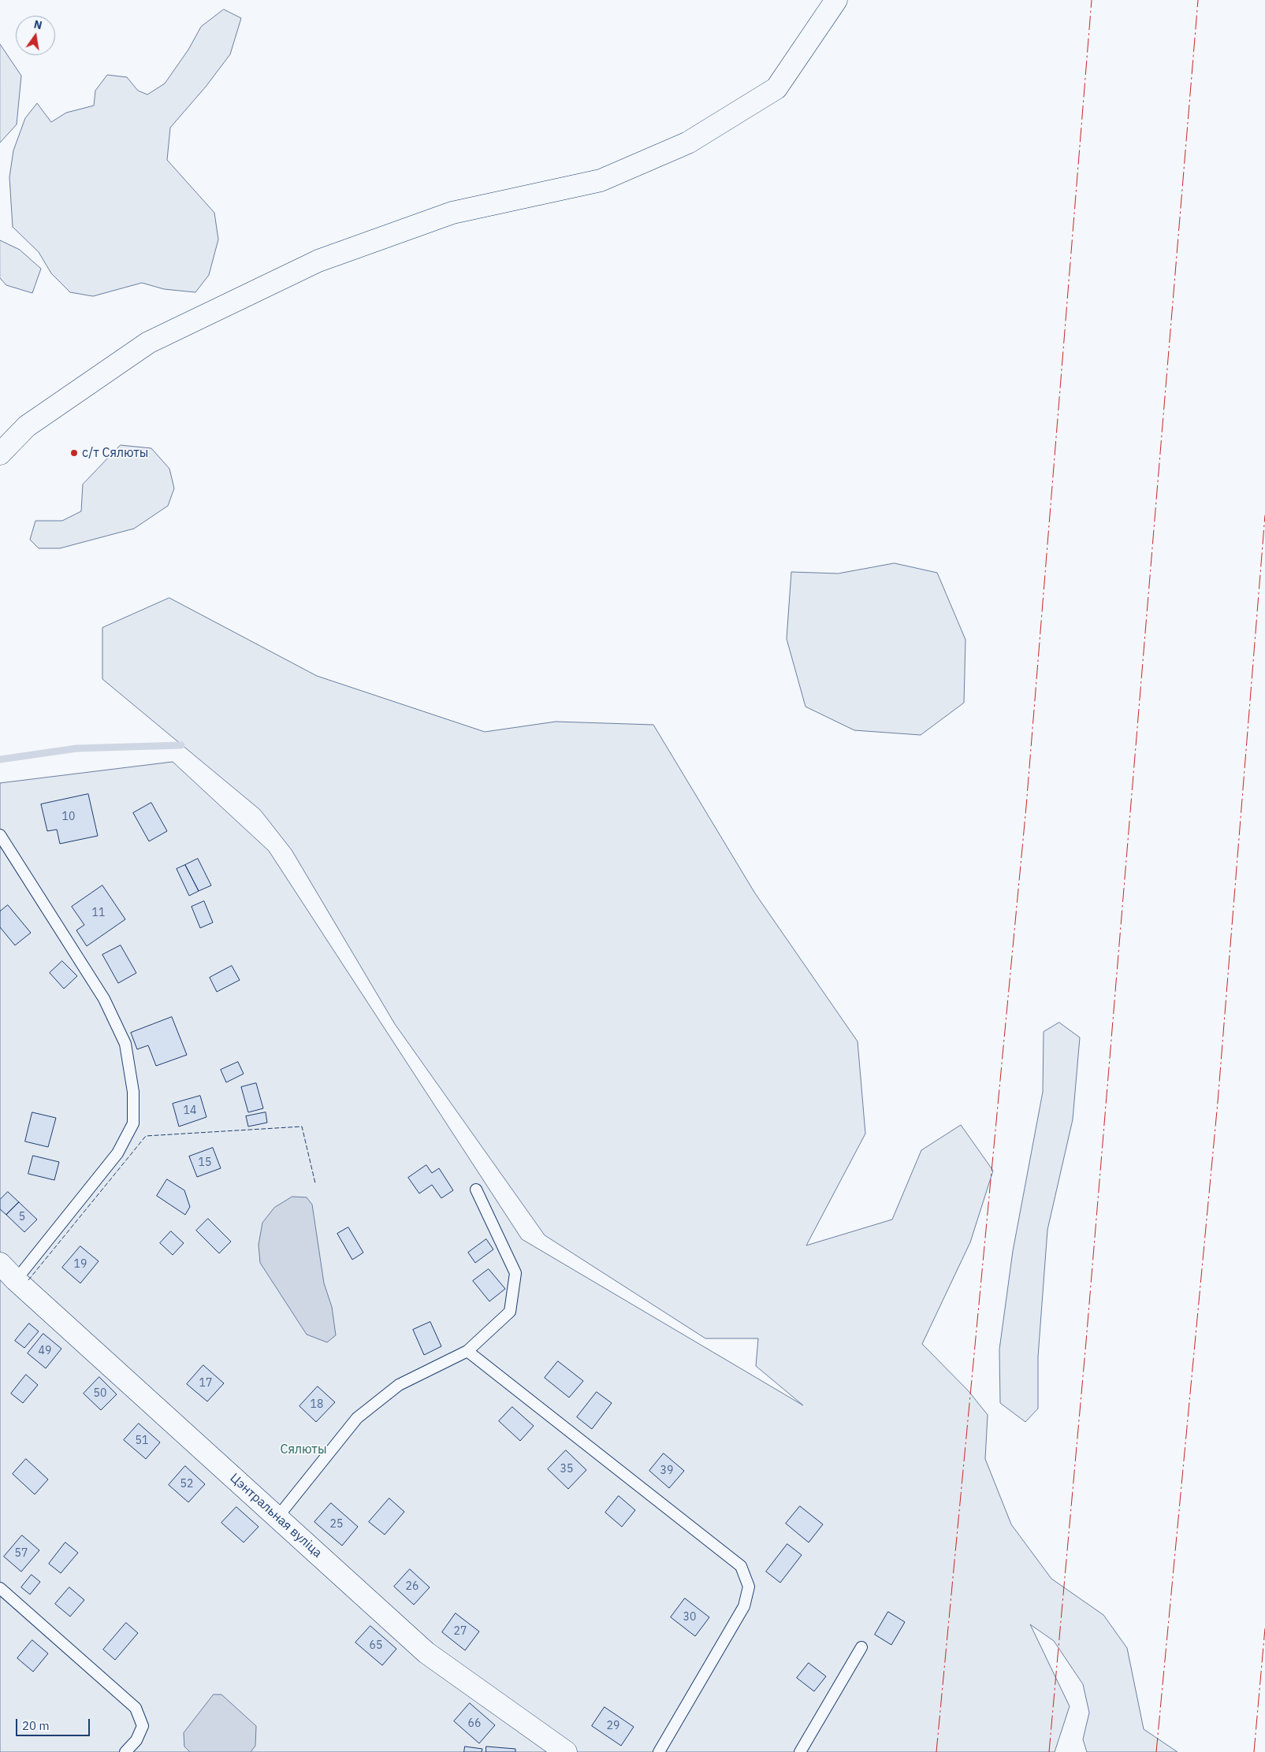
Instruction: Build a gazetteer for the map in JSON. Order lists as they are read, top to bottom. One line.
{"streets":{"street":["Цэнтральная вуліца"]},"parks":["Сялюты"],"places":["с/т Сялюты"],"house_numbers":["10","11","14","15","5","19","49","17","50","18","51","35","39","52","25","57","26","30","27","65","66","29"],"scale_bar":"20 m","north":"top"}
